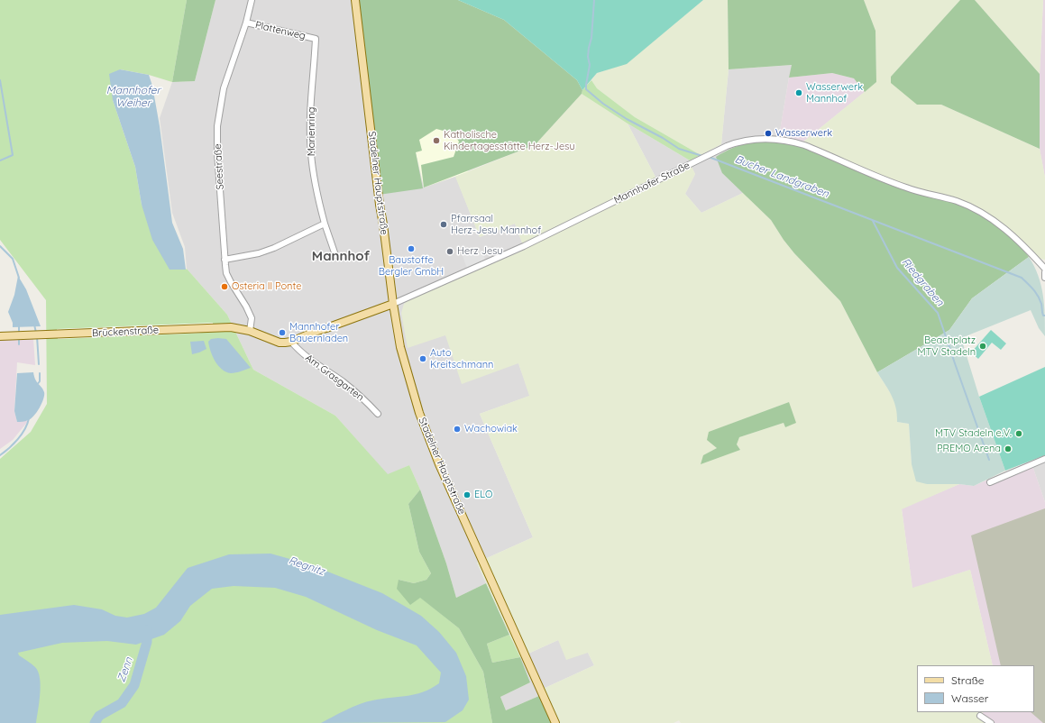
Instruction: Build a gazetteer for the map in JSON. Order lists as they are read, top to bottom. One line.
{"streets":{"main road":["Stadelner Hauptstraße","Mannhofer Straße","Brückenstraße"],"street":["Plattenweg","Marienring","Seestraße","Am Grasgarten"]},"crossings":[["Plattenweg","Marienring"],["Plattenweg","Seestraße"],["Seestraße","Mannhofer Straße"],["Seestraße","Brückenstraße"],["Stadelner Hauptstraße","Mannhofer Straße"],["Mannhofer Straße","Brückenstraße"],["Mannhofer Straße","Am Grasgarten"]],"districts":["Mannhof"],"water":["Mannhofer Weiher","Bucher Landgraben","Riedgraben","Regnitz","Zenn"],"places":["Wasserwerk Mannhof","Wasserwerk","Katholische Kindertagesstätte Herz-Jesu","Pfarrsaal Herz-Jesu Mannhof","Baustoffe Bergler GmbH","Herz Jesu","Osteria Il Ponte","Mannhofer Bauernladen","Beachplatz MTV Stadeln","Auto Kreitschmann","Wachowiak","MTV Stadeln e.V.","PREMO Arena","ELO"],"legend":["Straße","Wasser"]}
